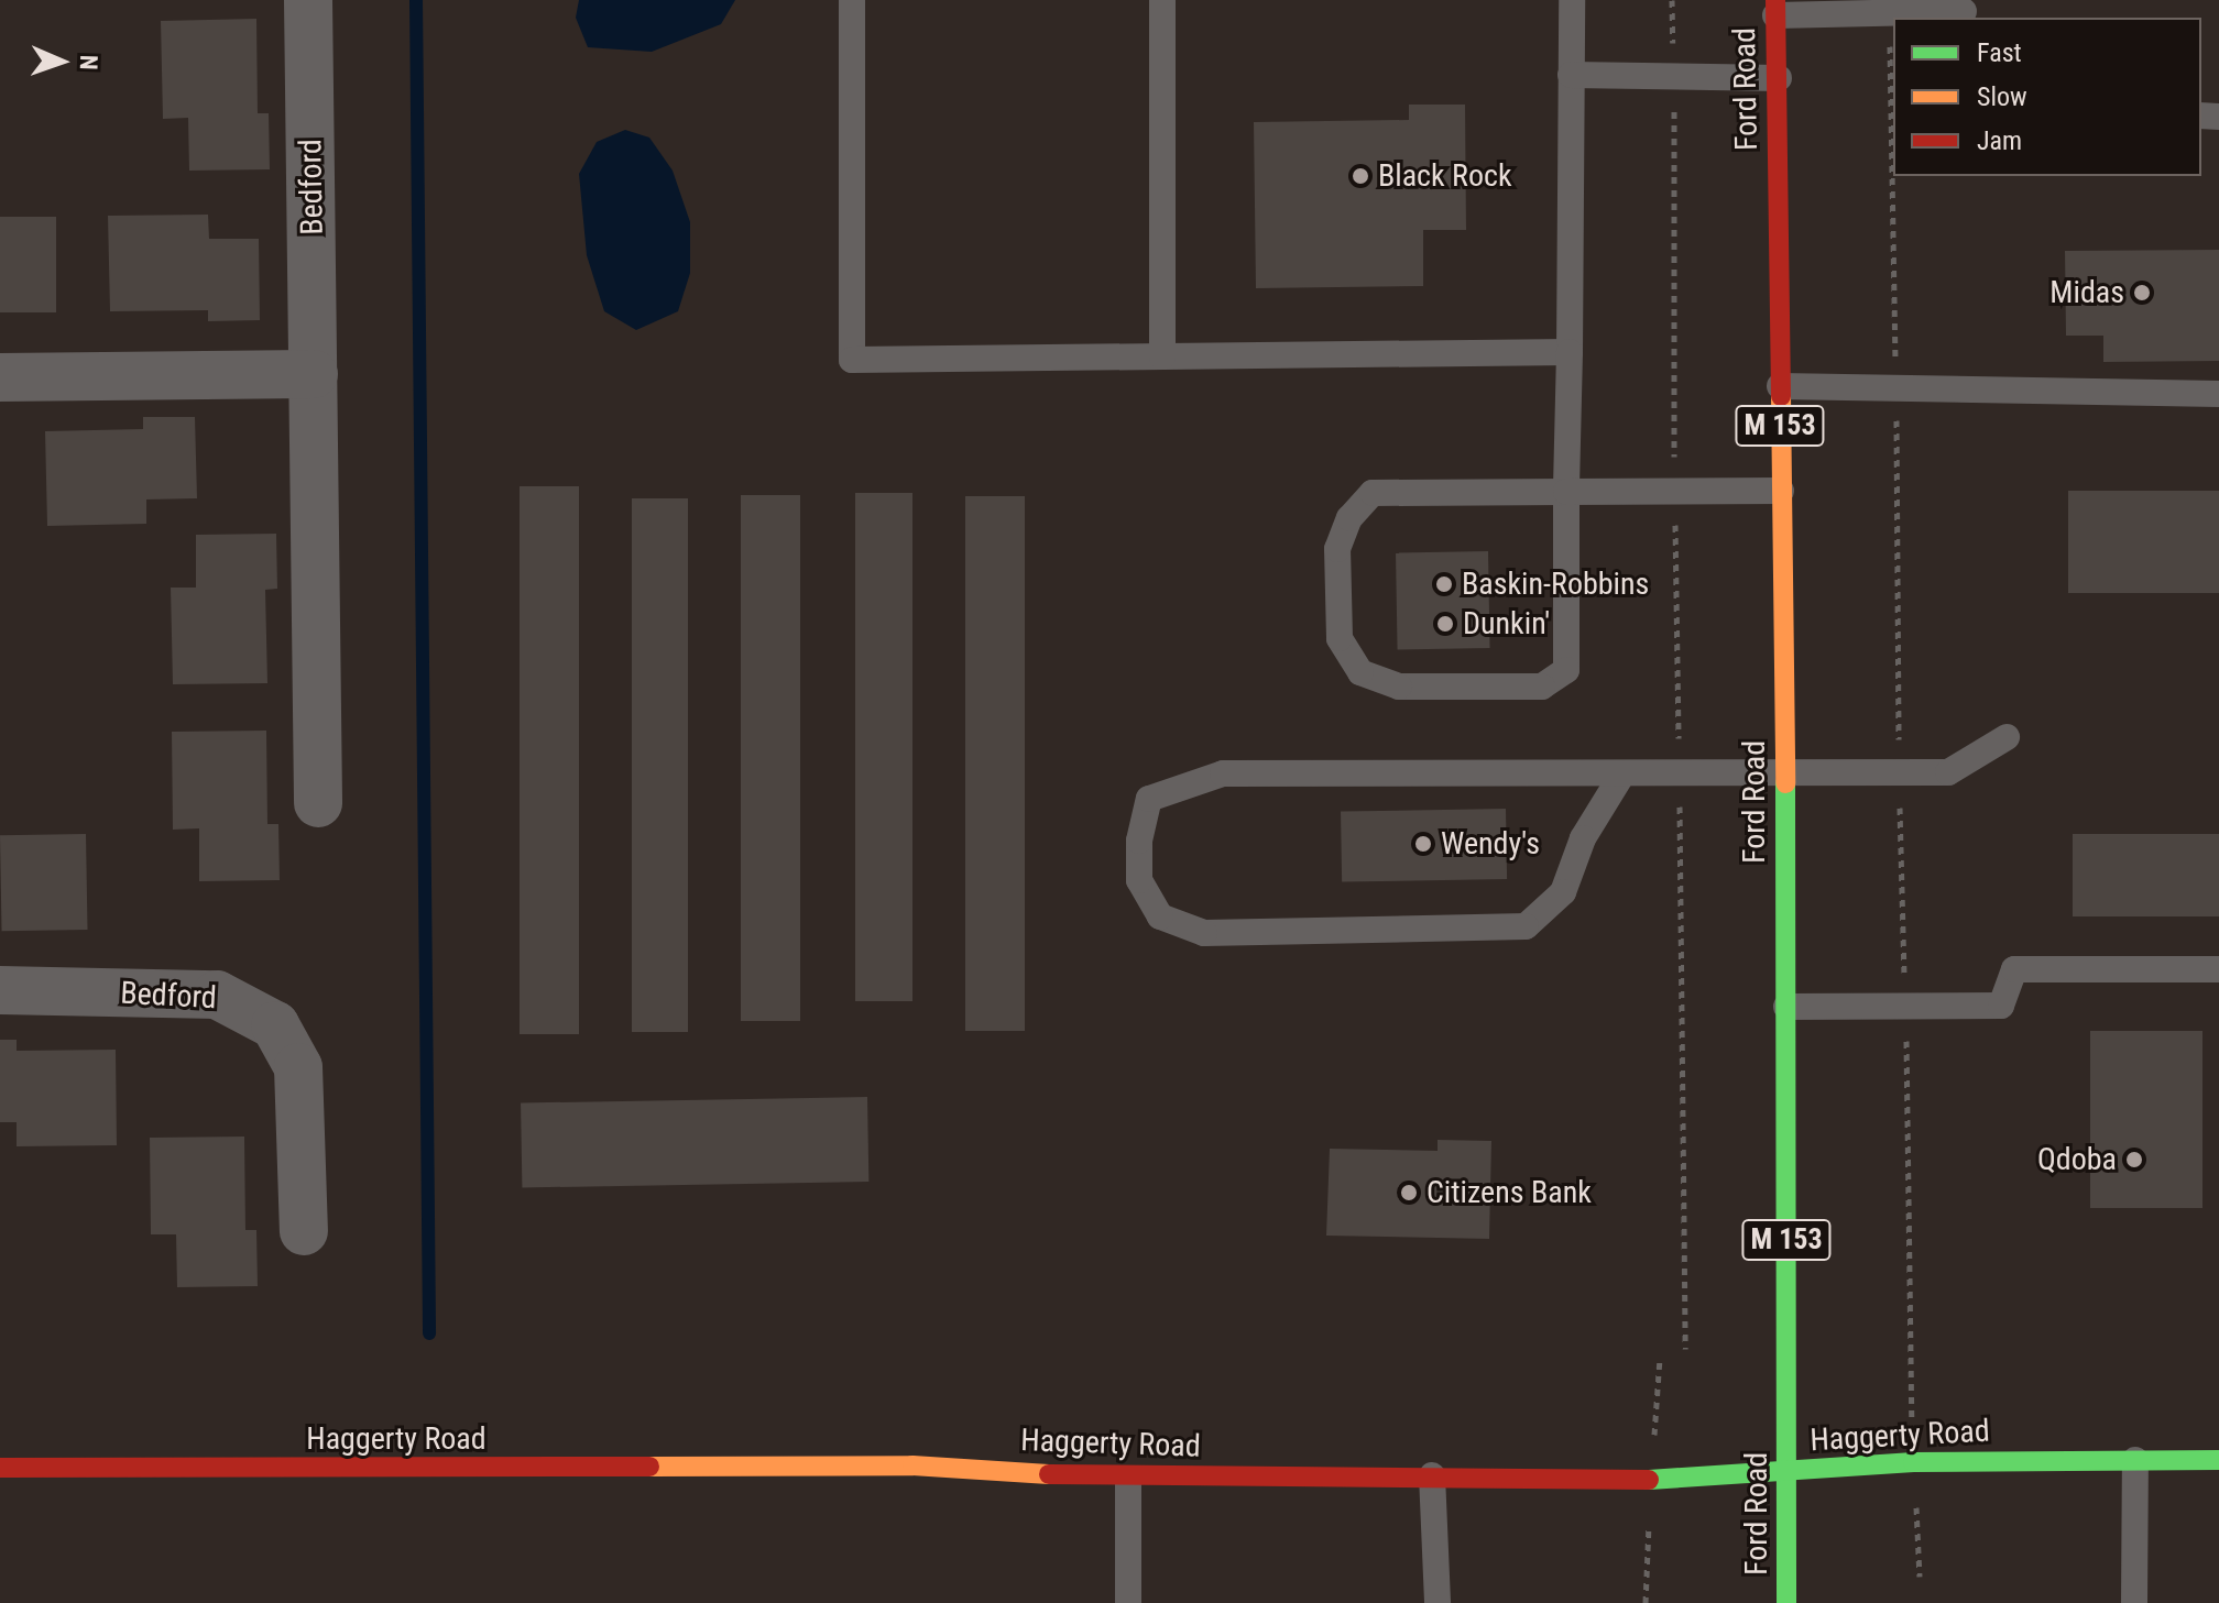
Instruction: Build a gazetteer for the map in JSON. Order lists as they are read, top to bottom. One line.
{"streets":{"main road":["Ford Road","M 153","Haggerty Road"],"street":["Bedford"]},"crossings":[["Ford Road","Haggerty Road"]],"places":["Black Rock","Midas","Baskin-Robbins","Dunkin'","Wendy's","Qdoba","Citizens Bank"],"legend":["Fast","Slow","Jam"],"north":"right"}
